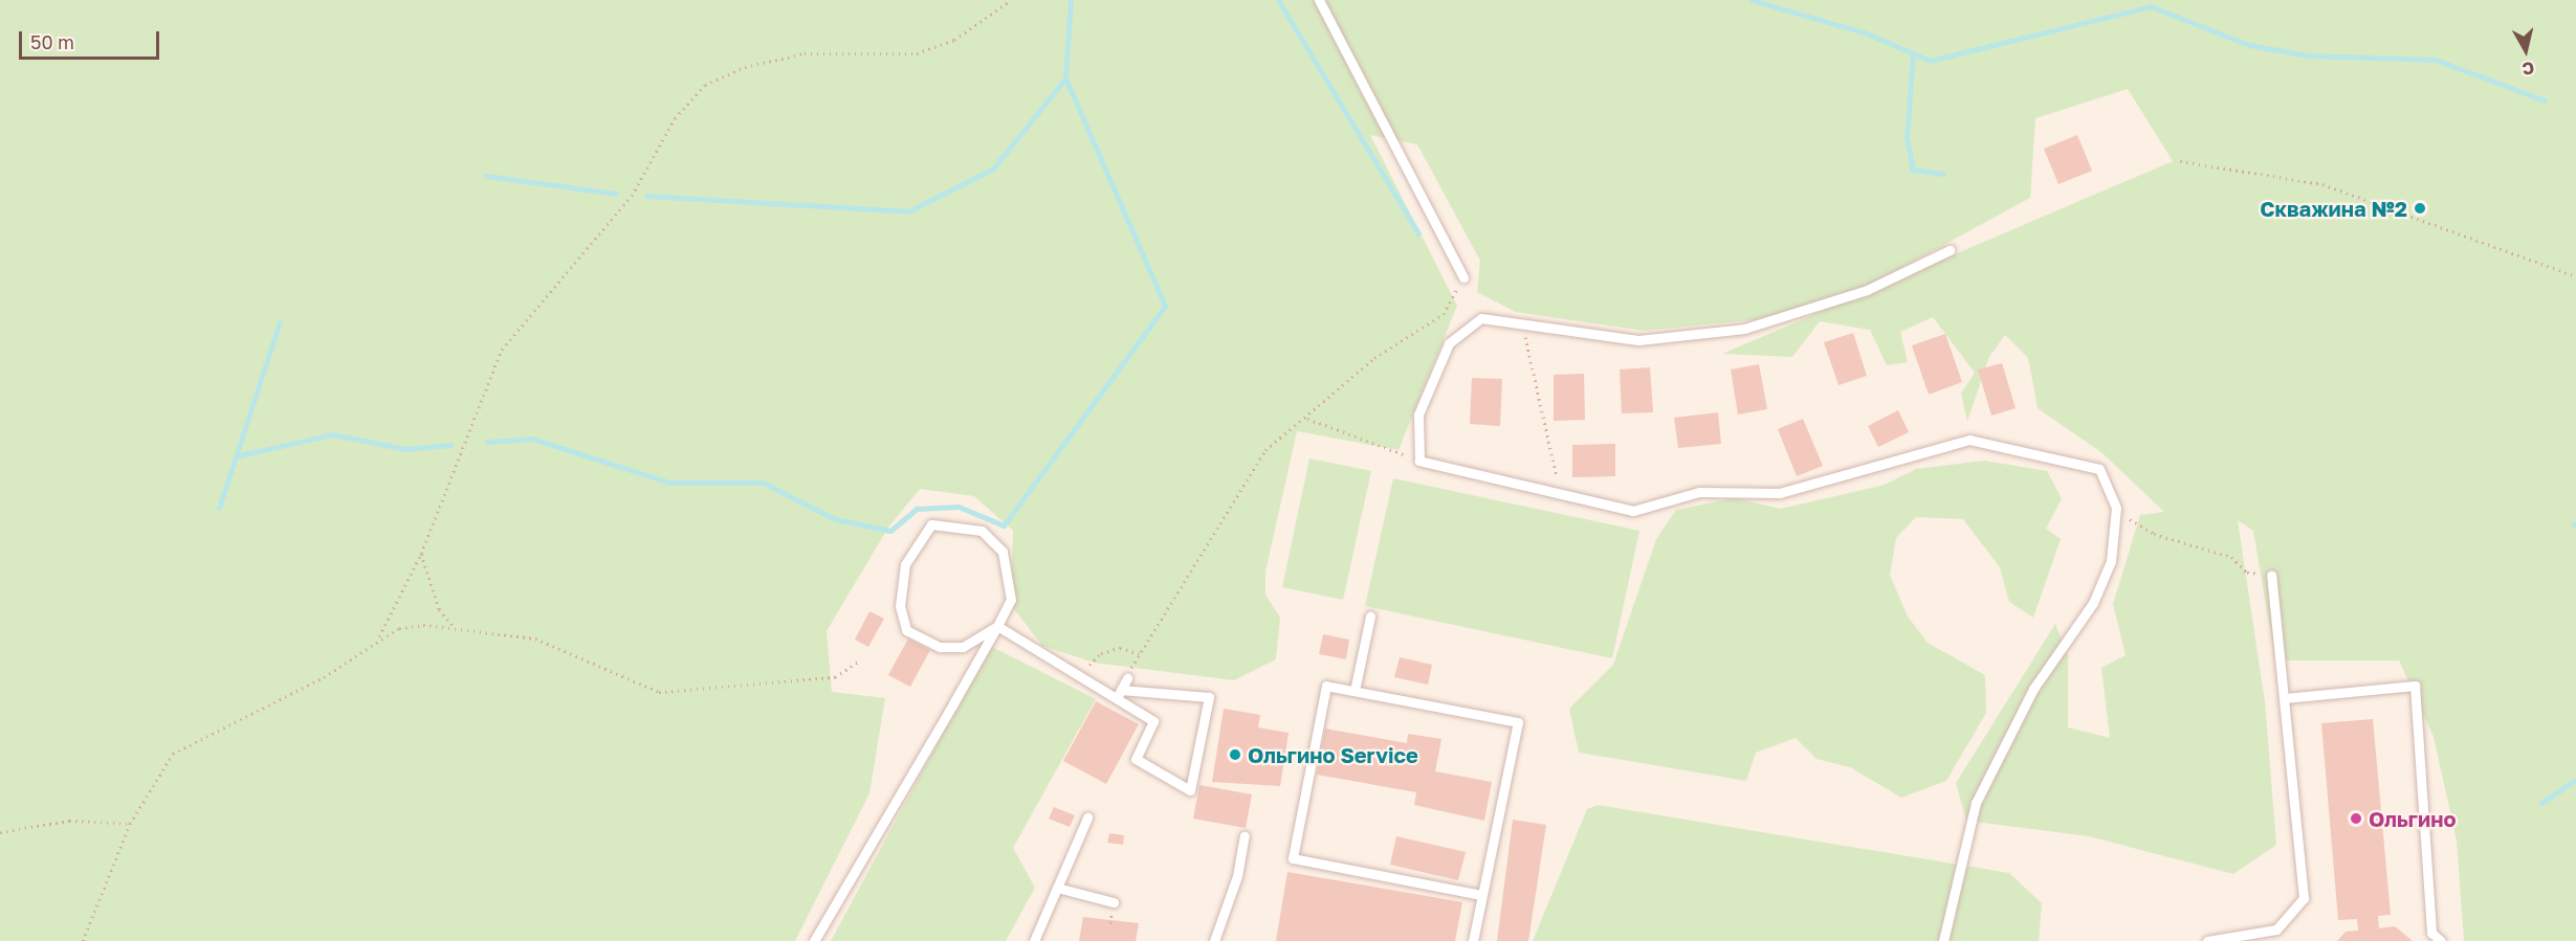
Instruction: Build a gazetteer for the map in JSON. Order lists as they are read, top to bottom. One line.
{"places":["Скважина №2","Ольгино Service","Ольгино"],"scale_bar":"50 m","north":"bottom"}
